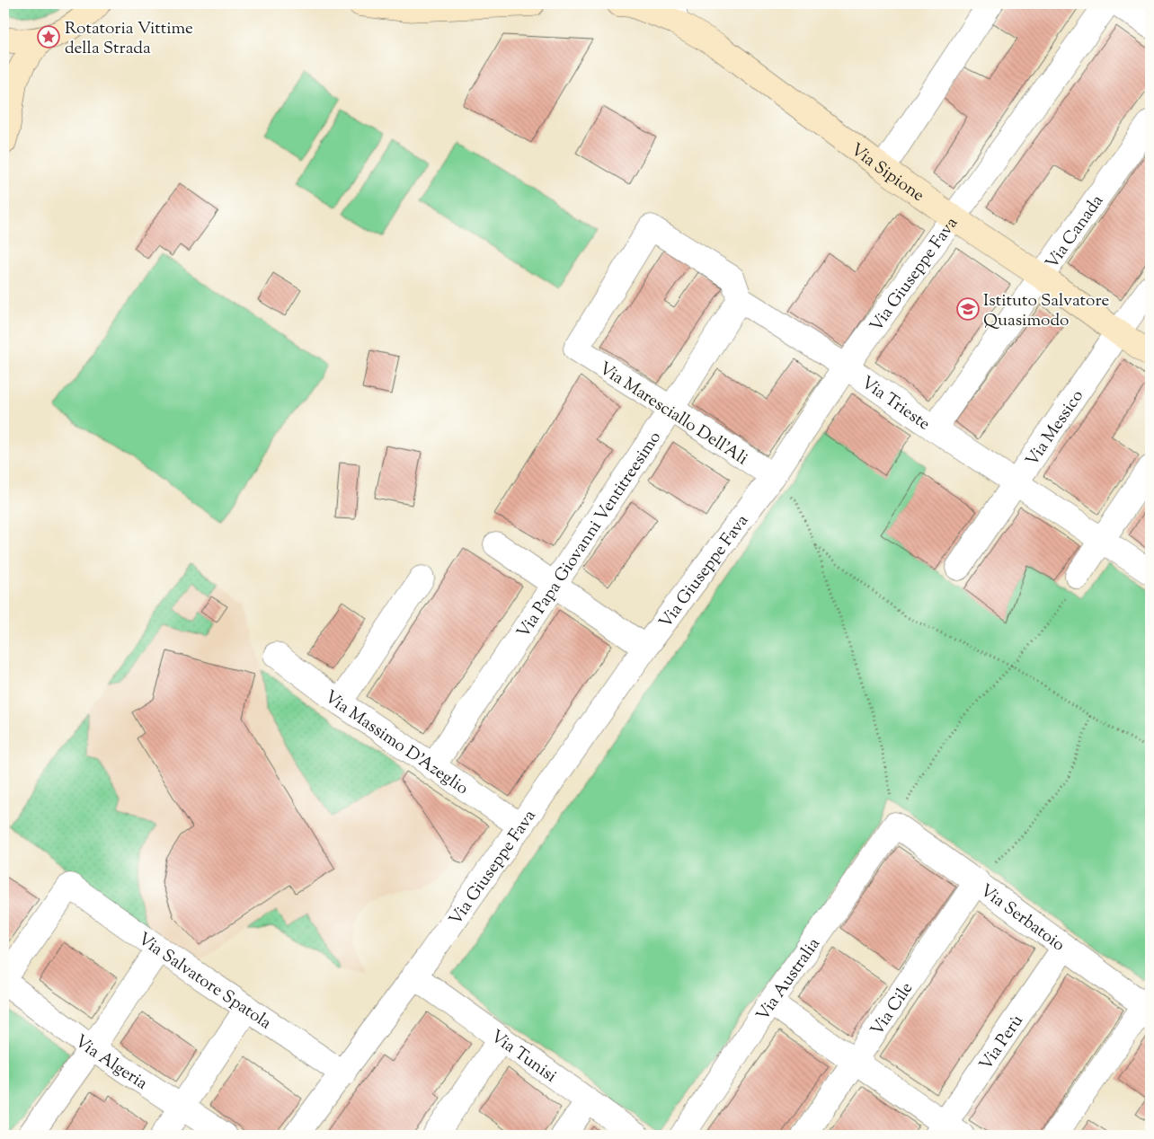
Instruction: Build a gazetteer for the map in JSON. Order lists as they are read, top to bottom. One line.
{"streets":{"street":["Via Sipione","Via Canada","Via Giuseppe Fava","Via Trieste","Via Maresciallo Dell'Ali","Via Messico","Via Papa Giovanni Ventitreesimo","Via Massimo D'Azeglio","Via Serbatoio","Via Australia","Via Salvatore Spatola","Via Cile","Via Perù","Via Tunisi","Via Algeria"]},"crossings":[["Via Sipione","Via Canada"],["Via Sipione","Via Giuseppe Fava"],["Via Sipione","Via Messico"],["Via Canada","Via Trieste"],["Via Giuseppe Fava","Via Trieste"],["Via Giuseppe Fava","Via Maresciallo Dell'Ali"],["Via Giuseppe Fava","Via Massimo D'Azeglio"],["Via Giuseppe Fava","Via Salvatore Spatola"],["Via Giuseppe Fava","Via Tunisi"],["Via Trieste","Via Maresciallo Dell'Ali"],["Via Trieste","Via Messico"],["Via Trieste","Via Papa Giovanni Ventitreesimo"],["Via Maresciallo Dell'Ali","Via Papa Giovanni Ventitreesimo"],["Via Papa Giovanni Ventitreesimo","Via Massimo D'Azeglio"],["Via Serbatoio","Via Australia"],["Via Serbatoio","Via Cile"],["Via Serbatoio","Via Perù"],["Via Salvatore Spatola","Via Algeria"]],"places":{"place":["Rotatoria Vittime della Strada"],"school or university":["Istituto Salvatore Quasimodo"]}}
